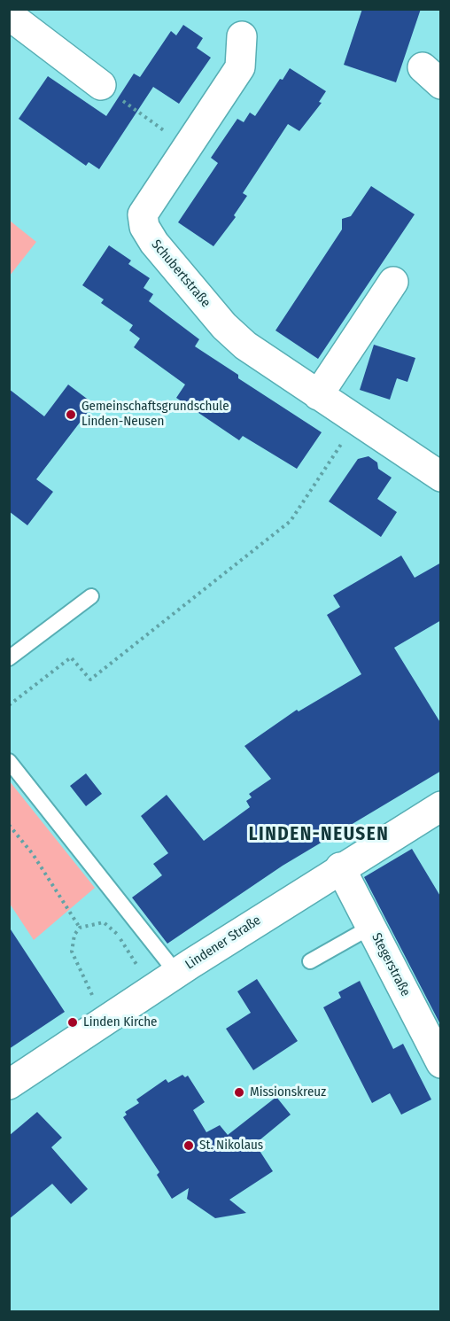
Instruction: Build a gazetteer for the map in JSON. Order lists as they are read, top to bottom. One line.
{"streets":{"street":["Schubertstraße","Lindener Straße","Stegerstraße"]},"crossings":[["Lindener Straße","Stegerstraße"]],"districts":["LINDEN-NEUSEN"],"places":["Gemeinschaftsgrundschule Linden-Neusen","Linden Kirche","Missionskreuz","St. Nikolaus"]}
